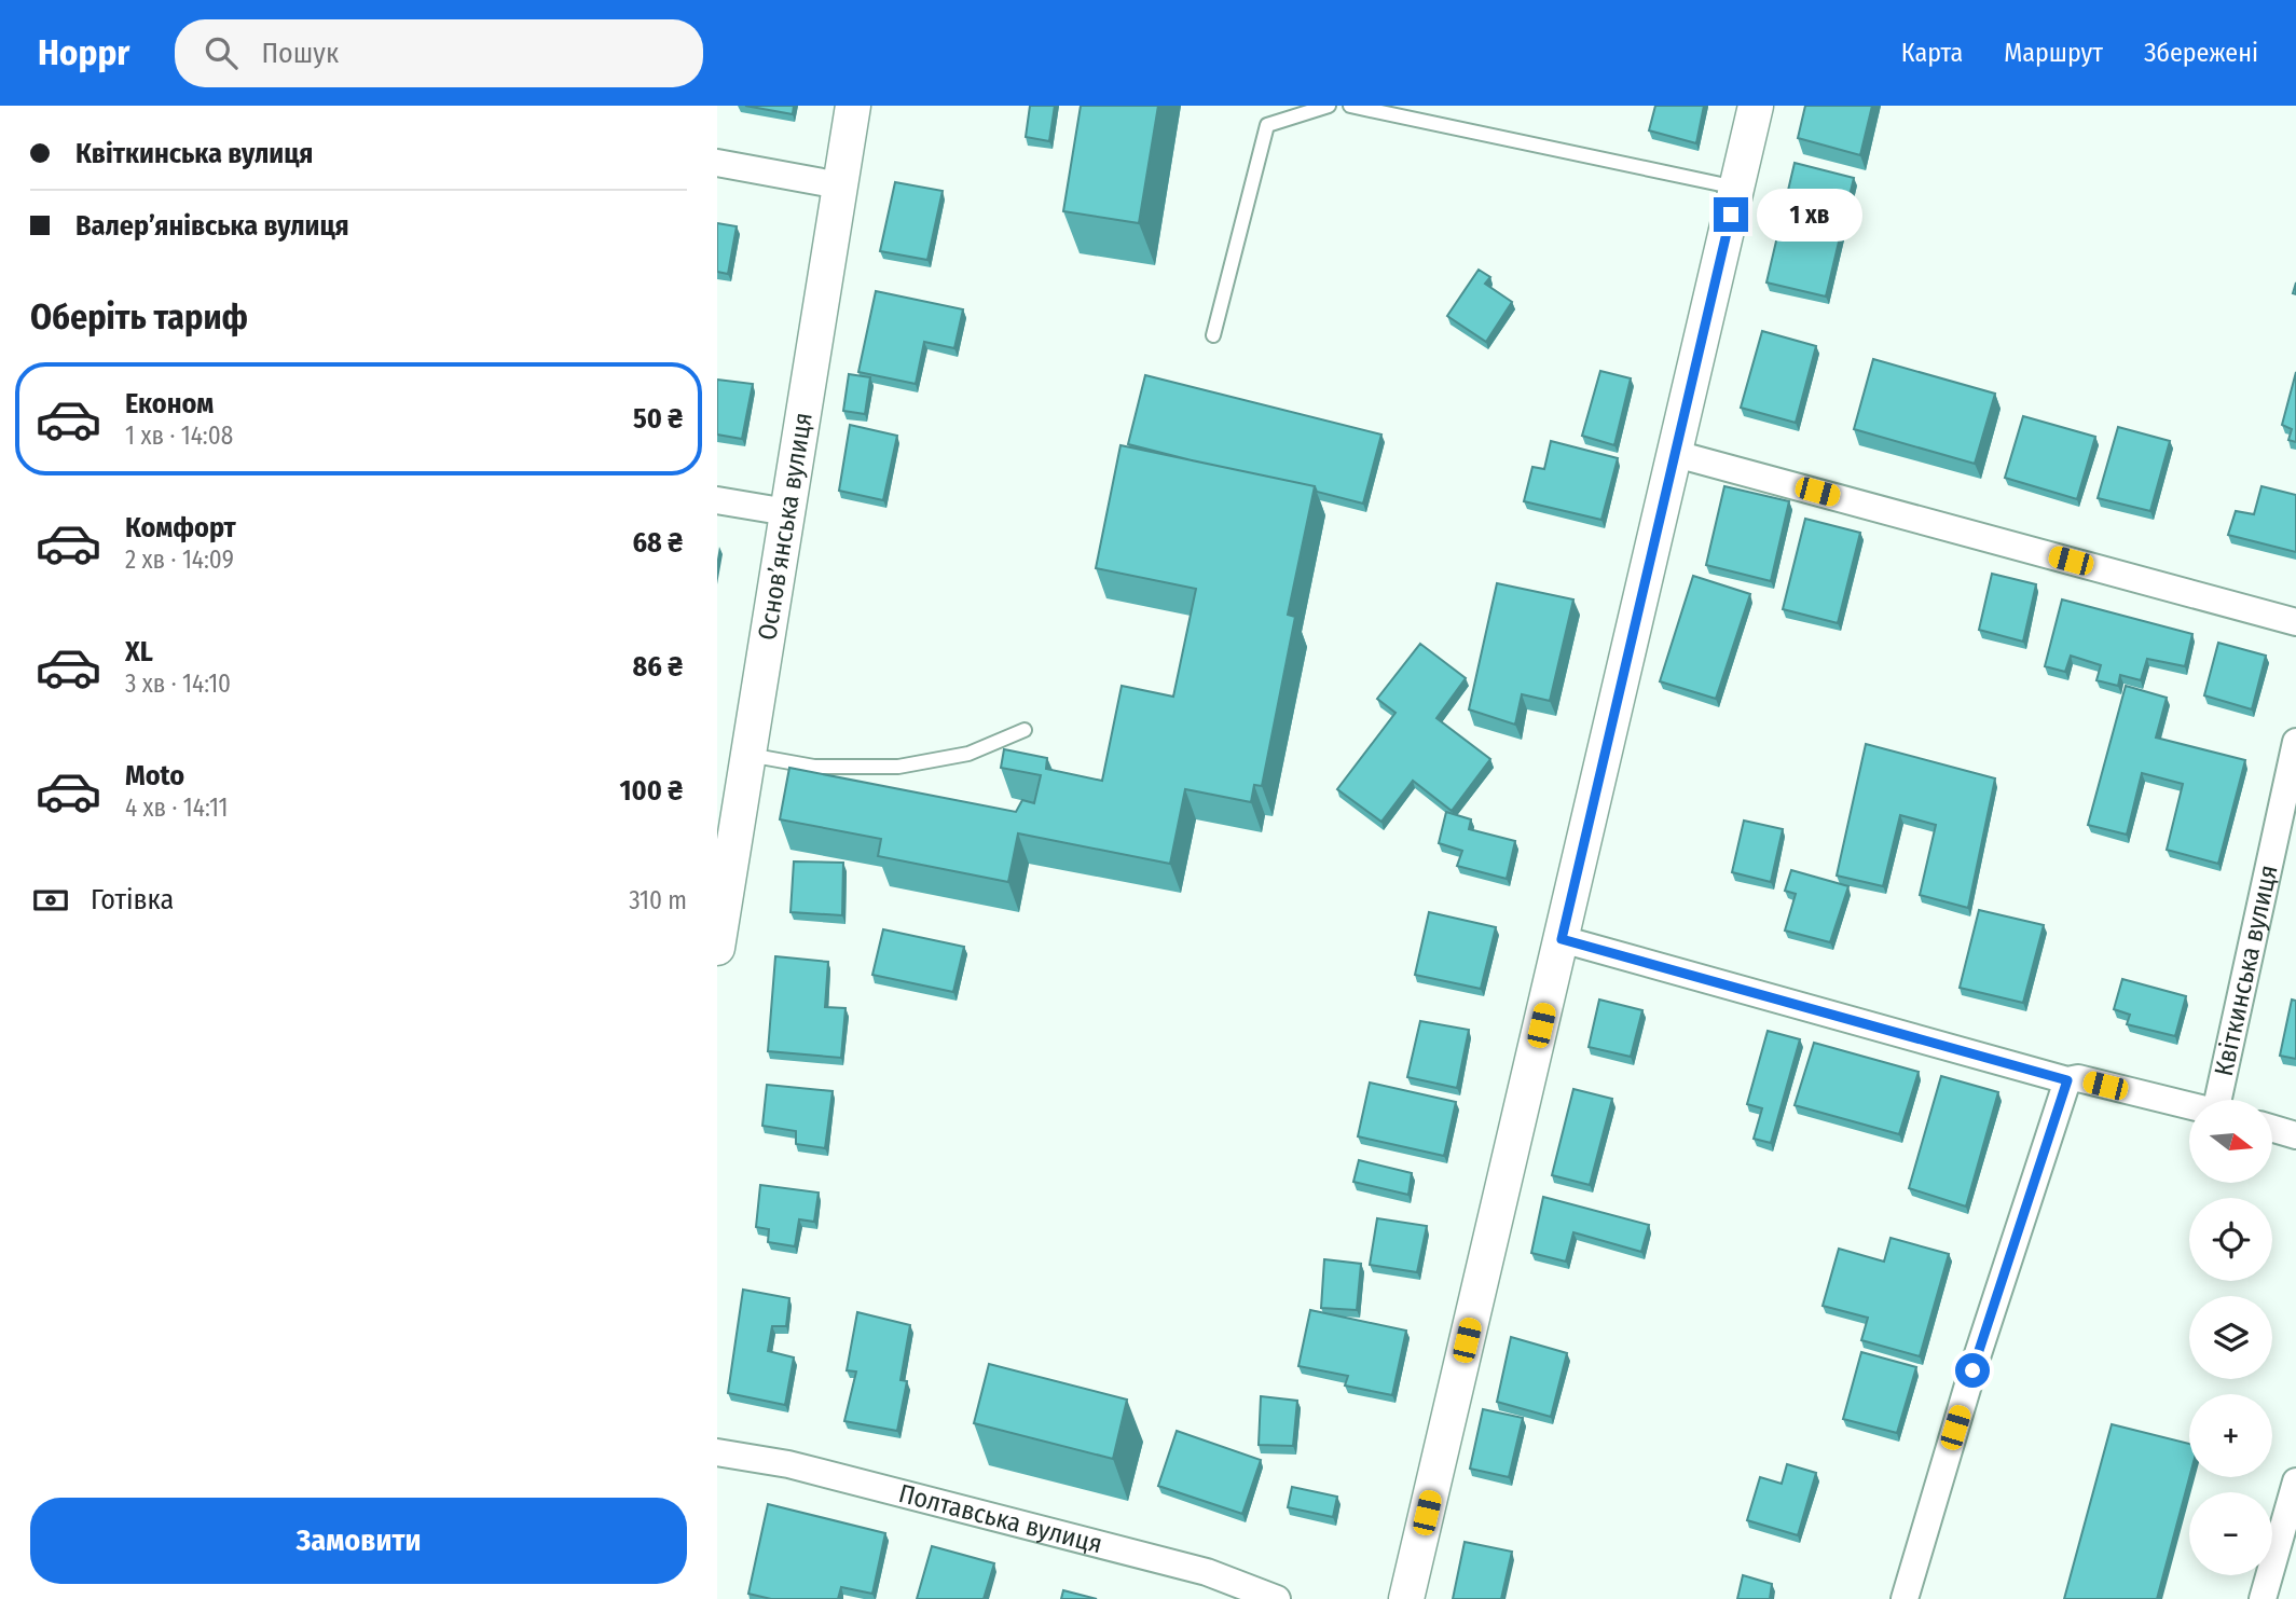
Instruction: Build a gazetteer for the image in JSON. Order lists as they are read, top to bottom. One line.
{"streets":{"street":["Основ’янська вулиця","Квіткинська вулиця","Полтавська вулиця"]},"north":"right","page":{"header":"Hoppr","search":"Пошук","nav":["Карта","Маршрут","Збережені"],"banner":["Квіткинська вулиця","Валер’янівська вулиця"],"bubble":"1 хв","heading":"Оберіть тариф","list":[{"name":"Економ","note":"1 хв · 14:08","value":"50 ₴"},{"name":"Комфорт","note":"2 хв · 14:09","value":"68 ₴"},{"name":"XL","note":"3 хв · 14:10","value":"86 ₴"},{"name":"Moto","note":"4 хв · 14:11","value":"100 ₴"}],"pay":["Готівка","310 m"],"map_buttons":["+","−"],"buttons":"Замовити"}}
